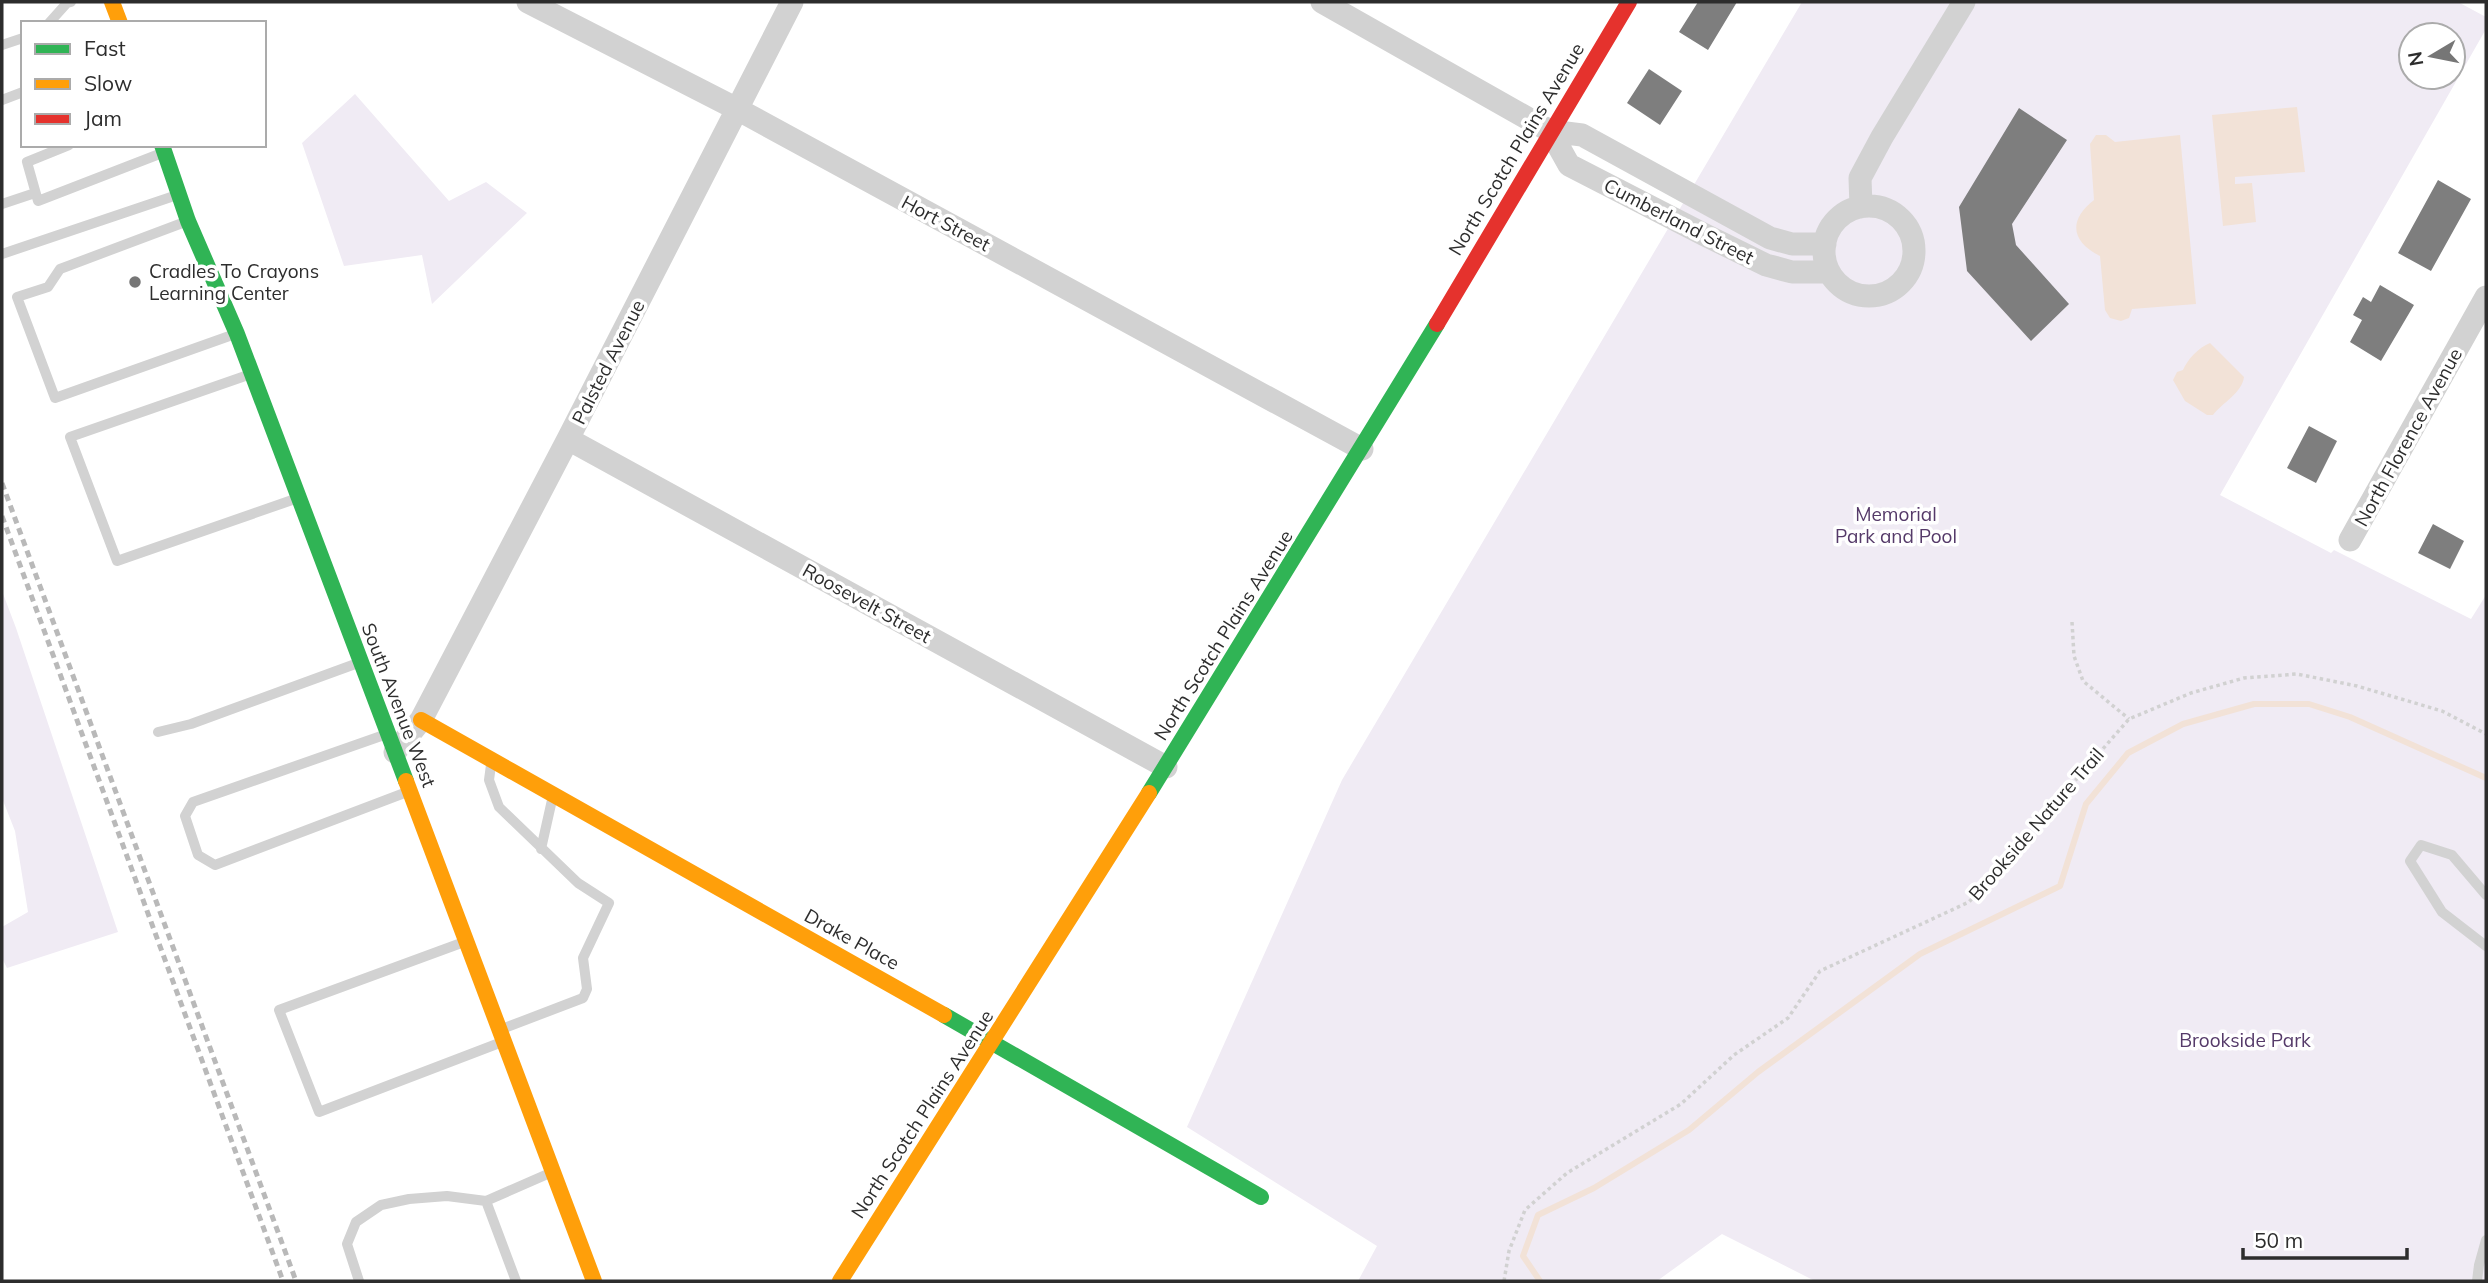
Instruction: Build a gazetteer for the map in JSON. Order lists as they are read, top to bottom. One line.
{"streets":{"street":["North Scotch Plains Avenue","Cumberland Street","Hort Street","Palsted Avenue","North Florence Avenue","Roosevelt Street","South Avenue West","Drake Place"],"path":["Brookside Nature Trail"]},"crossings":[["North Scotch Plains Avenue","Cumberland Street"],["North Scotch Plains Avenue","Hort Street"],["North Scotch Plains Avenue","Roosevelt Street"],["North Scotch Plains Avenue","Drake Place"],["Hort Street","Palsted Avenue"],["Palsted Avenue","Roosevelt Street"],["Palsted Avenue","South Avenue West"],["Palsted Avenue","Drake Place"]],"parks":["Memorial Park and Pool","Brookside Park"],"places":["Cradles To Crayons Learning Center"],"legend":["Fast","Slow","Jam"],"scale_bar":"50 m","north":"left"}
